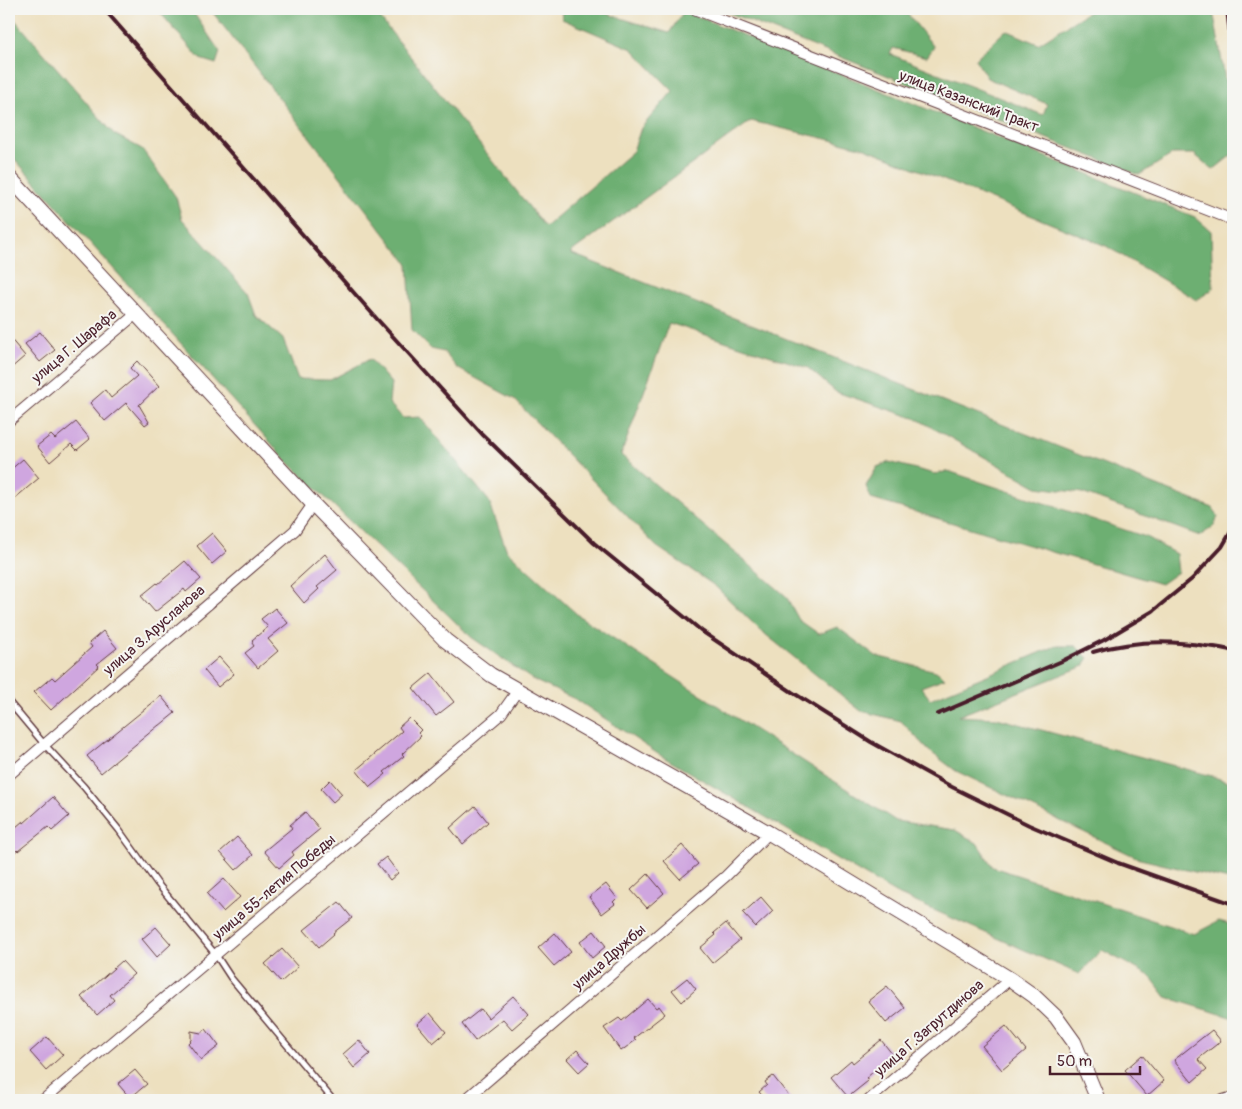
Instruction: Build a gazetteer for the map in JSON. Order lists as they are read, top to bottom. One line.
{"streets":{"street":["улица Казанский Тракт","улица Г. Шарафа","улица З.Арусланова","улица 55-летия Победы","улица Дружбы","улица Г.Загрутдинова"]},"scale_bar":"50 m"}
